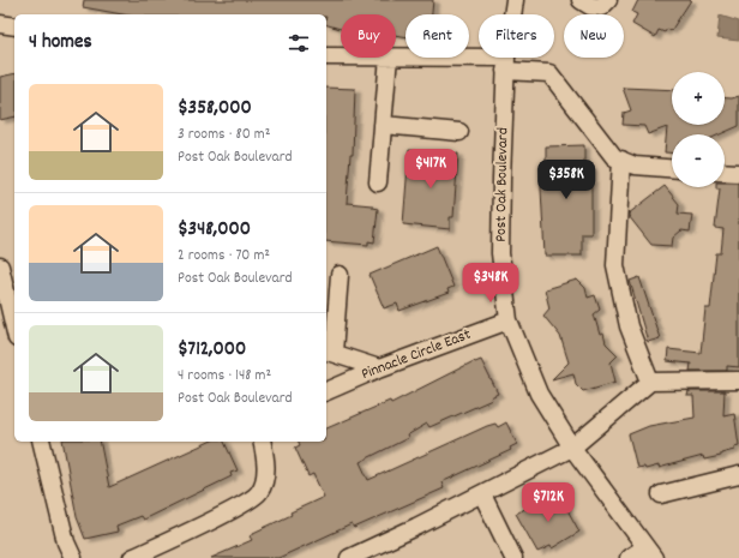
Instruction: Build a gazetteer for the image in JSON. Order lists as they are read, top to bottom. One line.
{"streets":{"street":["Post Oak Boulevard","Pinnacle Circle East"]},"crossings":[["Post Oak Boulevard","Pinnacle Circle East"]],"page":{"chip":["Buy","Rent","Filters","New"],"heading":"4 homes","map_buttons":["+","−"],"list":[{"name":"$358,000","note":"3 rooms · 80 m² · Post Oak Boulevard"},{"name":"$348,000","note":"2 rooms · 70 m² · Post Oak Boulevard"},{"name":"$712,000","note":"4 rooms · 148 m² · Post Oak Boulevard"}],"price":["$417K","$358K","$348K","$712K"]}}
